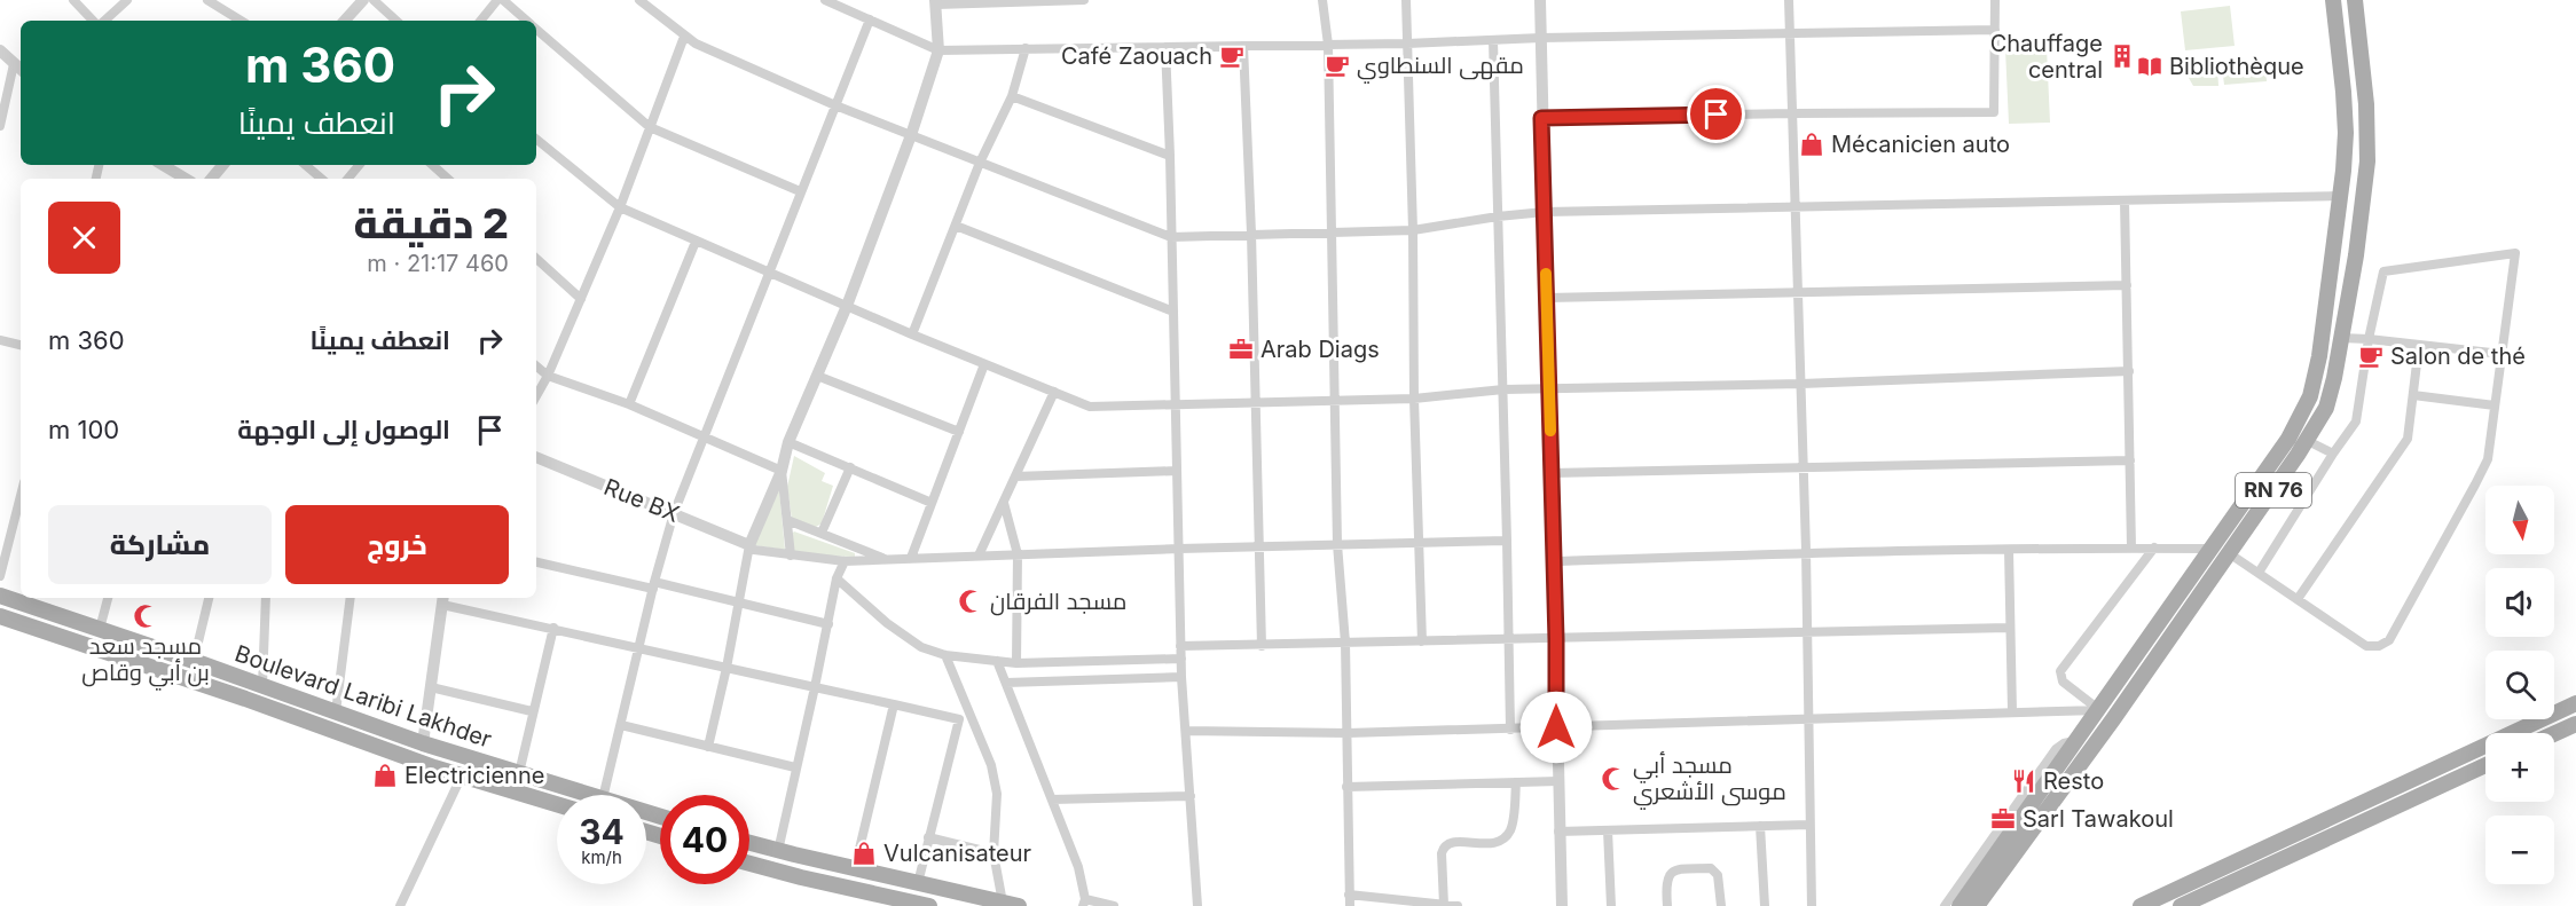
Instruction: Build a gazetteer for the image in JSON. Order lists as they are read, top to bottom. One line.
{"streets":{"main road":["RN 76","Boulevard Laribi Lakhder"],"street":["Rue BX"]},"places":{"cafe":["Café Zaouach","مقهى السنطاوي","Salon de thé"],"building":["Chauffage central"],"library":["Bibliothèque"],"shop":["Mécanicien auto","Electricienne","Vulcanisateur"],"office":["Arab Diags","Sarl Tawakoul"],"mosque":["مسجد الفرقان","مسجد سعد بن أبي وقاص","مسجد أبي موسى الأشعري"],"restaurant":["Resto"]},"north":"bottom","page":{"turn":["360 m","انعطف يمينًا"],"heading":["2 دقيقة","460 m · 21:17"],"list":[{"name":"انعطف يمينًا","value":"360 m"},{"name":"الوصول إلى الوجهة","value":"100 m"}],"map_buttons":["+","−"],"buttons":["خروج","مشاركة"],"speed":"34 km/h","limit":"40"}}
